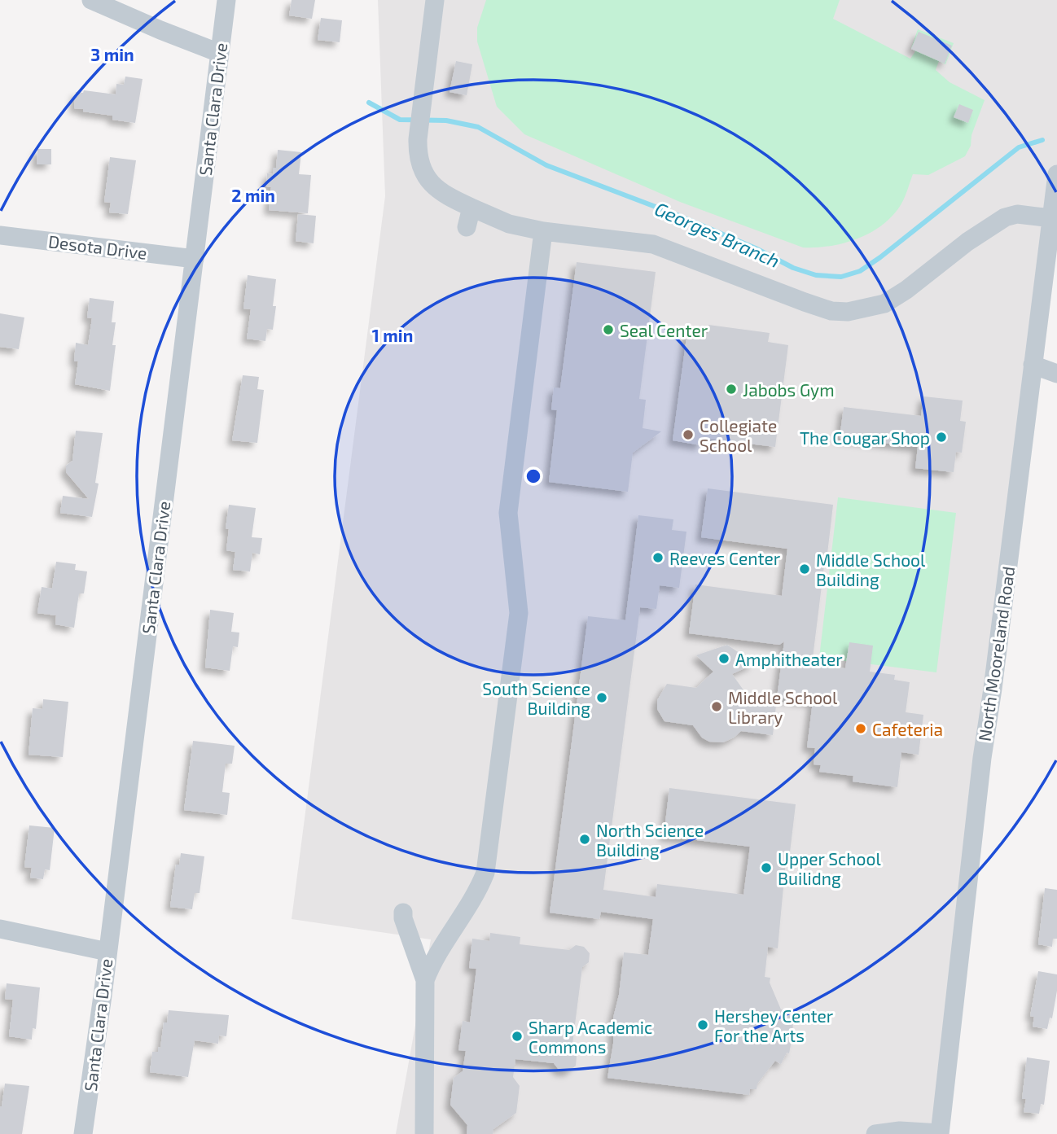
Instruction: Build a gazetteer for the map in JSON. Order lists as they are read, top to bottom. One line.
{"streets":{"street":["Santa Clara Drive","Desota Drive","North Mooreland Road"]},"crossings":[["Santa Clara Drive","Desota Drive"]],"water":["Georges Branch"],"places":["Seal Center","Jabobs Gym","Collegiate School","The Cougar Shop","Reeves Center","Middle School Building","Amphitheater","South Science Building","Middle School Library","Cafeteria","North Science Building","Upper School Builidng","Hershey Center For the Arts","Sharp Academic Commons"],"rings":["3 min","2 min","1 min"]}
